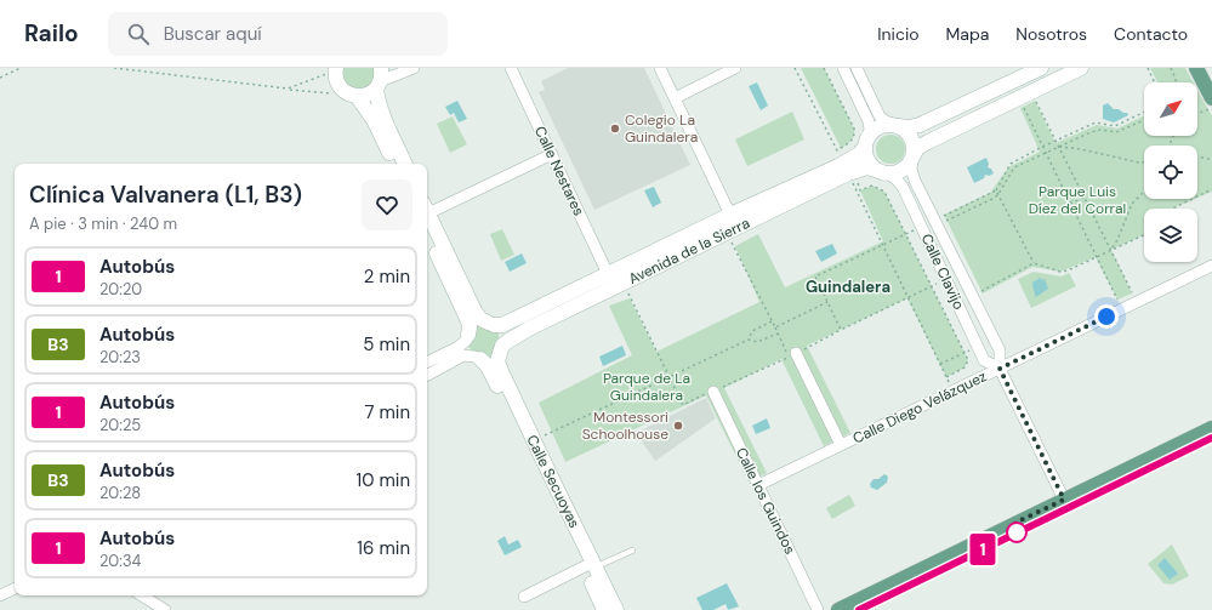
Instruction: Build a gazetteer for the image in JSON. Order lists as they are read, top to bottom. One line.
{"streets":{"main road":["Avenida de la Sierra","Calle Secuoyas"],"street":["Calle Nestares","Calle Clavijo","Calle Diego Velázquez","Calle los Guindos"]},"crossings":[["Calle Nestares","Avenida de la Sierra"],["Avenida de la Sierra","Calle Clavijo"],["Avenida de la Sierra","Calle Secuoyas"],["Calle Clavijo","Calle Diego Velázquez"],["Calle Diego Velázquez","Calle los Guindos"]],"districts":["Guindalera"],"parks":["Parque Luis Díez del Corral","Parque de La Guindalera"],"places":["Colegio La Guindalera","Montessori Schoolhouse"],"lines":["bus line 1"],"north":"top right","page":{"header":"Railo","search":"Buscar aquí","nav":["Inicio","Mapa","Nosotros","Contacto"],"on_map":"1","heading":["Clínica Valvanera (L1, B3)","A pie · 3 min · 240 m"],"list":[{"mark":"1","name":"Autobús","note":"20:20","value":"2 min"},{"mark":"B3","name":"Autobús","note":"20:23","value":"5 min"},{"mark":"1","name":"Autobús","note":"20:25","value":"7 min"},{"mark":"B3","name":"Autobús","note":"20:28","value":"10 min"},{"mark":"1","name":"Autobús","note":"20:34","value":"16 min"}]}}
